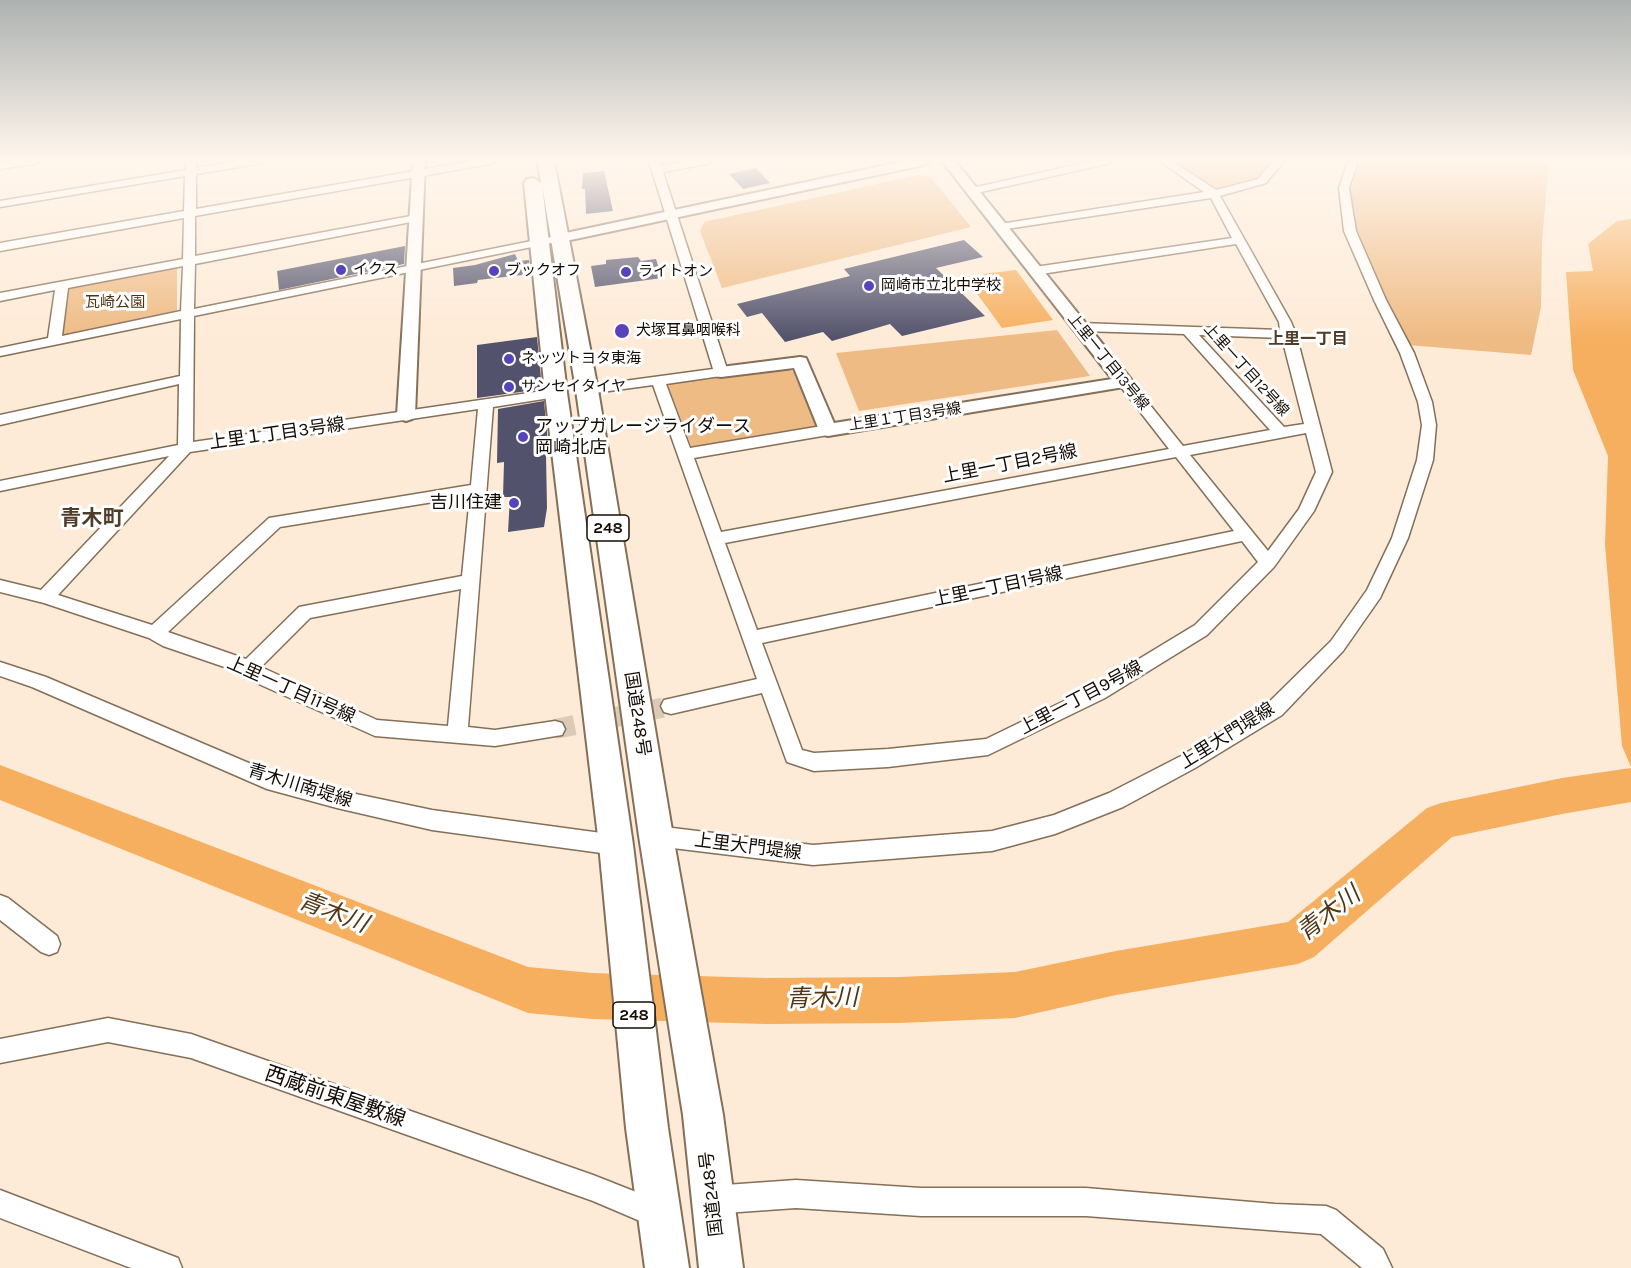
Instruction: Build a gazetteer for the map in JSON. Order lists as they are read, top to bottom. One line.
{"streets":{"highway":["248","国道248号"],"street":["上里一丁目13号線","上里一丁目12号線","上里１丁目3号線","上里一丁目2号線","上里一丁目1号線","上里一丁目11号線","上里一丁目9号線","上里大門堤線","青木川南堤線","西蔵前東屋敷線"]},"crossings":[["上里一丁目13号線","上里１丁目3号線"],["上里一丁目13号線","上里一丁目2号線"],["上里一丁目13号線","上里一丁目1号線"],["上里一丁目13号線","上里一丁目9号線"],["上里一丁目12号線","上里一丁目2号線"],["上里１丁目3号線","上里一丁目9号線"],["上里１丁目3号線","国道248号"],["上里一丁目2号線","上里一丁目9号線"],["上里一丁目1号線","上里一丁目9号線"],["国道248号","上里大門堤線"],["国道248号","青木川南堤線"],["国道248号","西蔵前東屋敷線"]],"districts":["上里一丁目","青木町"],"water":["青木川"],"parks":["瓦崎公園"],"places":["イクス","ブックオフ","ライトオン","岡崎市立北中学校","犬塚耳鼻咽喉科","ネッツトヨタ東海","サンセイタイヤ","アップガレージライダース 岡崎北店","吉川住建"]}
